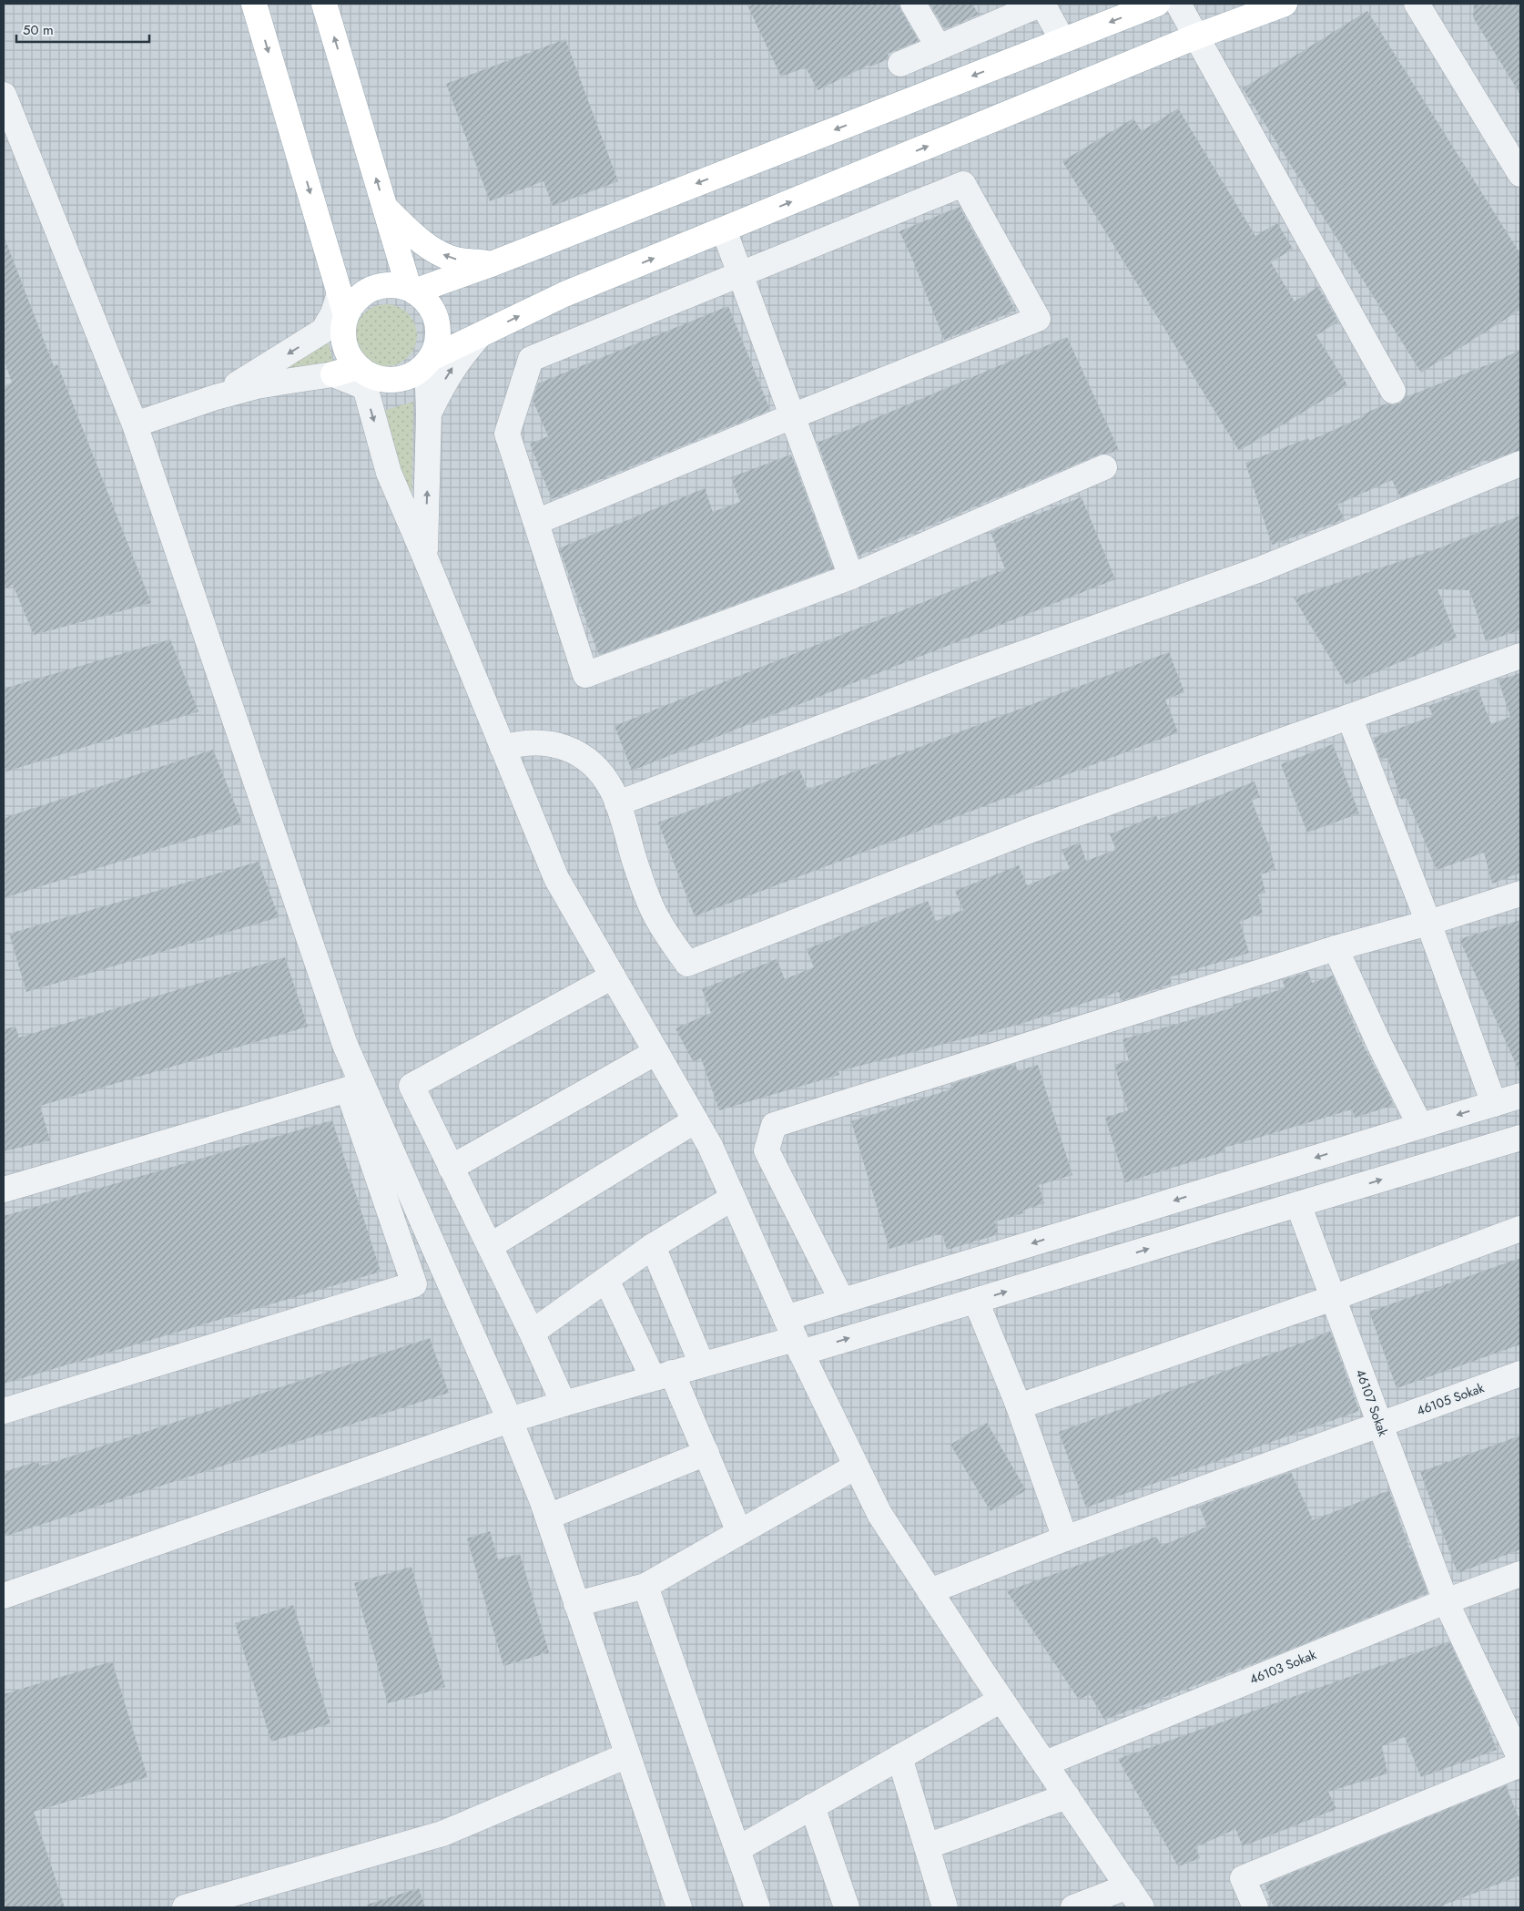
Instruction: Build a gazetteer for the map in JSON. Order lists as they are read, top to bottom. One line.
{"streets":{"street":["46105 Sokak","46107 Sokak","46103 Sokak"]},"crossings":[["46105 Sokak","46107 Sokak"],["46107 Sokak","46103 Sokak"]],"scale_bar":"50 m"}
